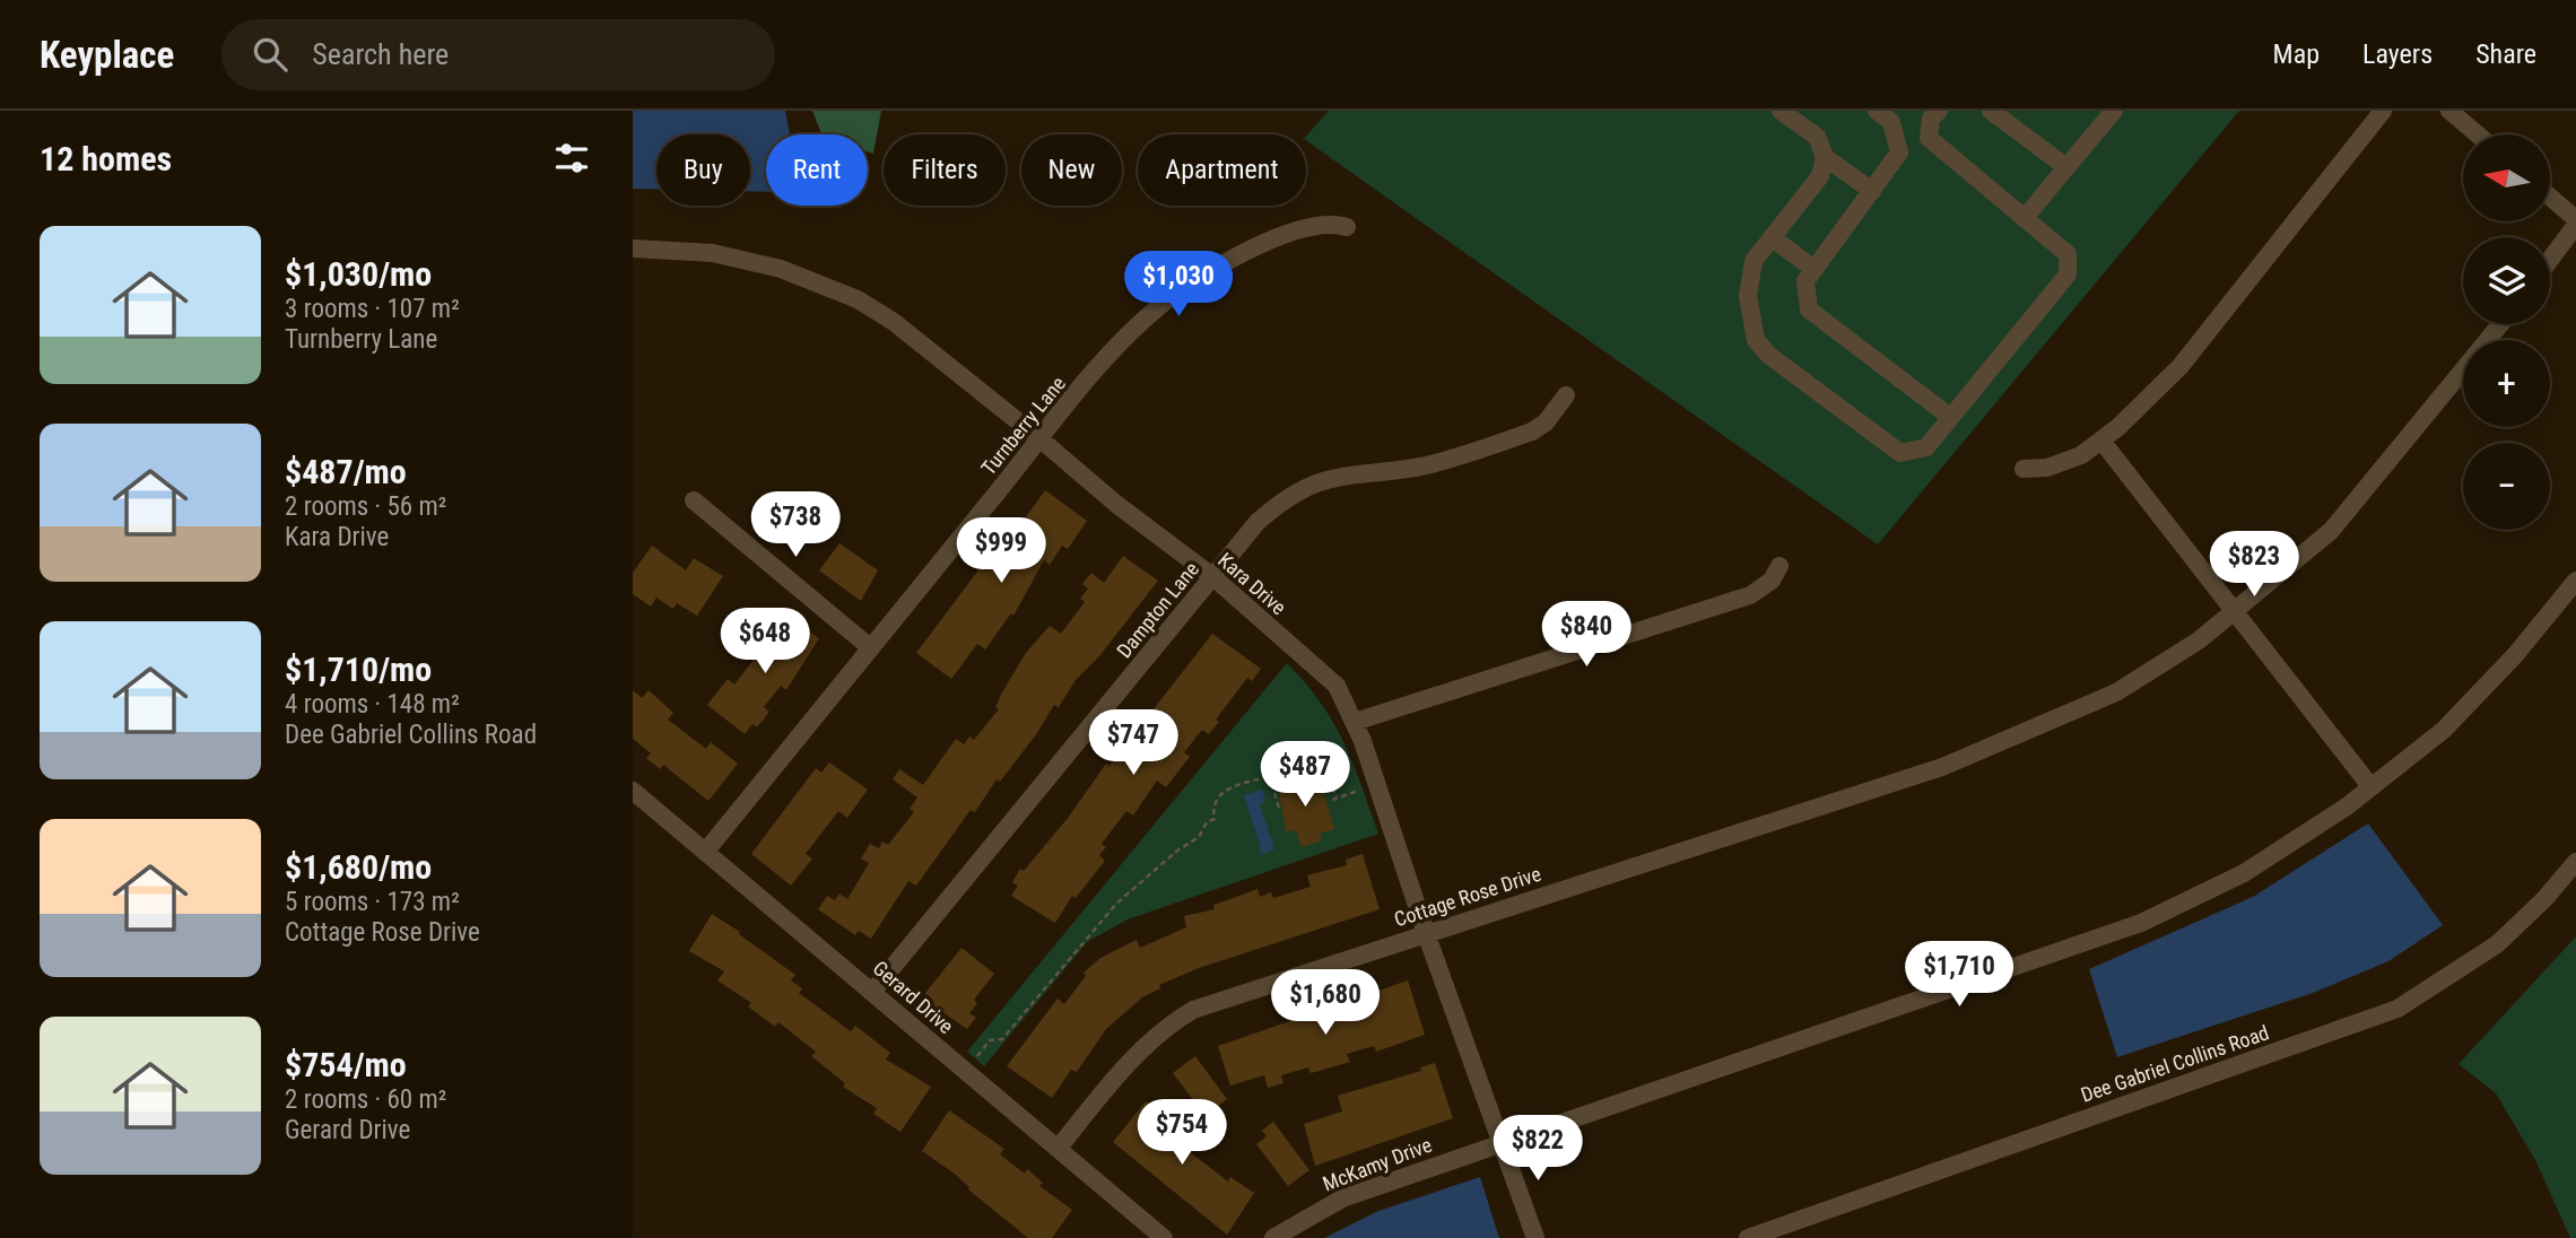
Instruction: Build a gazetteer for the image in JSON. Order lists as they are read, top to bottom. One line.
{"streets":{"street":["Turnberry Lane","Kara Drive","Dampton Lane","Cottage Rose Drive","Gerard Drive","Dee Gabriel Collins Road","McKamy Drive"]},"crossings":[["Turnberry Lane","Kara Drive"],["Turnberry Lane","Gerard Drive"],["Kara Drive","Dampton Lane"],["Kara Drive","Cottage Rose Drive"],["Kara Drive","McKamy Drive"],["Dampton Lane","Gerard Drive"],["Cottage Rose Drive","Gerard Drive"]],"north":"left","page":{"header":"Keyplace","search":"Search here","nav":["Map","Layers","Share"],"heading":"12 homes","map_buttons":["+","−"],"chip":["Buy","Rent","Filters","New","Apartment"],"list":[{"name":"$1,030/mo","note":"3 rooms · 107 m² · Turnberry Lane"},{"name":"$487/mo","note":"2 rooms · 56 m² · Kara Drive"},{"name":"$1,710/mo","note":"4 rooms · 148 m² · Dee Gabriel Collins Road"},{"name":"$1,680/mo","note":"5 rooms · 173 m² · Cottage Rose Drive"},{"name":"$754/mo","note":"2 rooms · 60 m² · Gerard Drive"}],"price":["$1,030","$738","$999","$823","$840","$648","$747","$487","$1,710","$1,680","$754","$822"]}}
